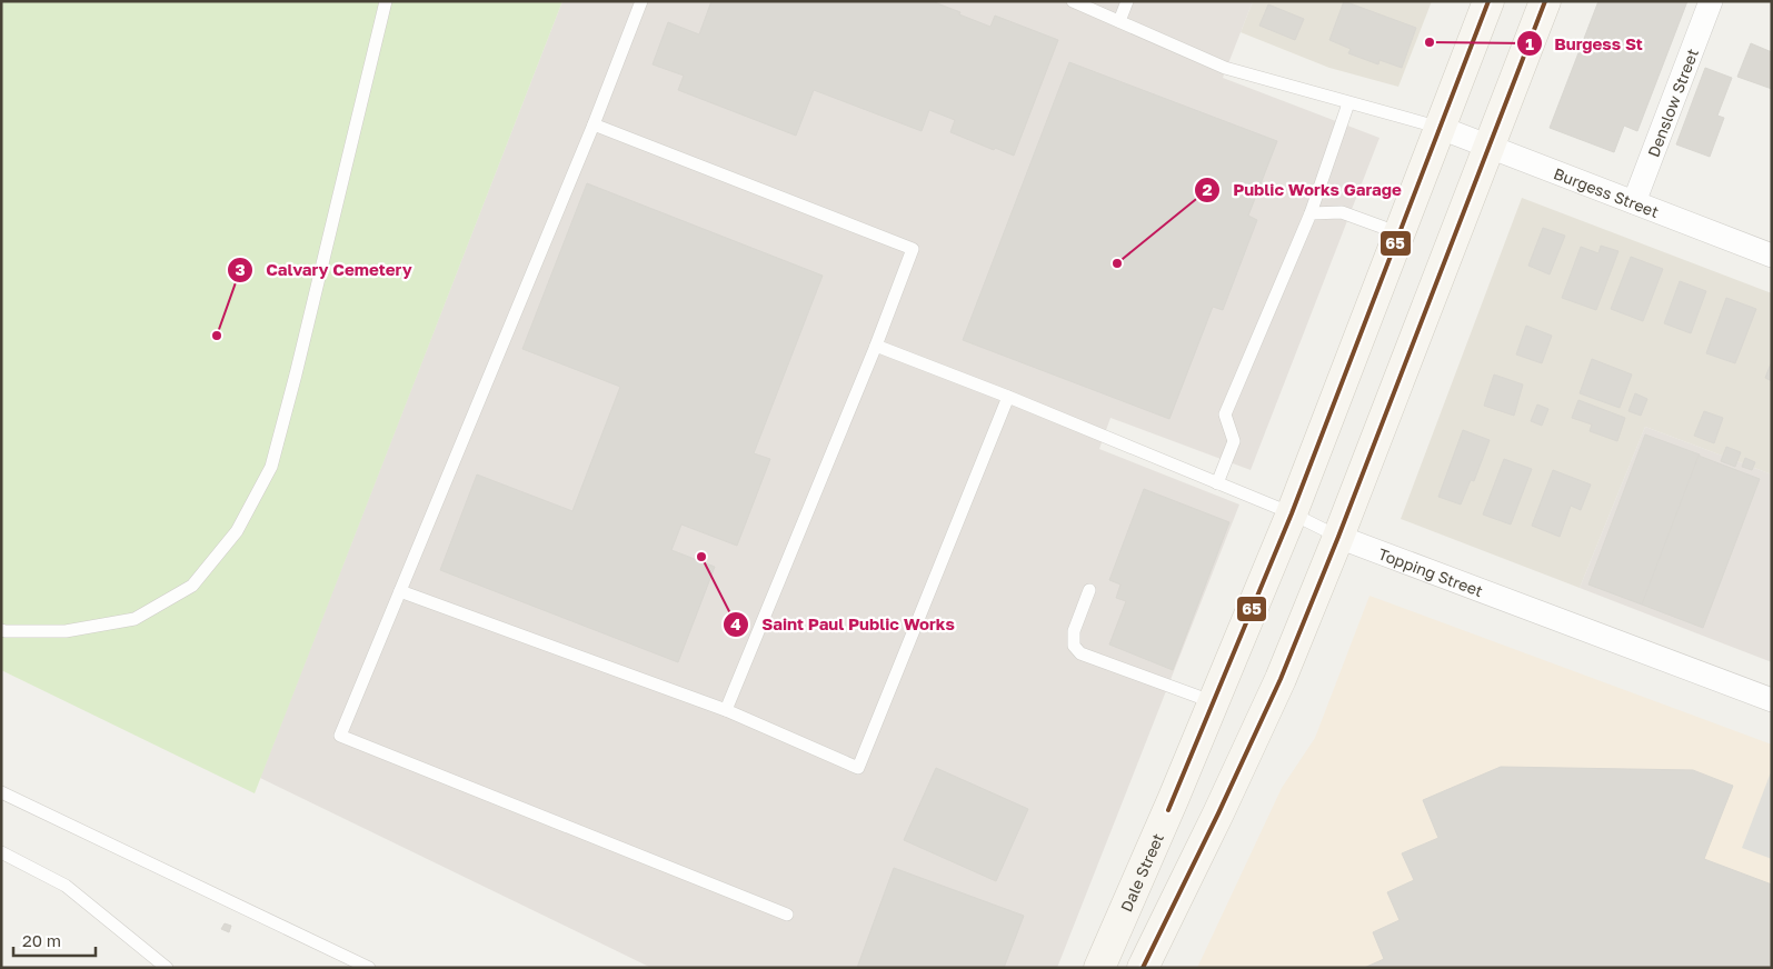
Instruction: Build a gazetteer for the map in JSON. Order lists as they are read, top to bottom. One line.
{"streets":{"main road":["Dale Street"],"street":["Denslow Street","Burgess Street","Topping Street"]},"crossings":[["Denslow Street","Burgess Street"],["Burgess Street","Dale Street"],["Topping Street","Dale Street"]],"places":["Burgess St","Public Works Garage","Calvary Cemetery","Saint Paul Public Works"],"lines":["transit line 65"],"scale_bar":"20 m"}
